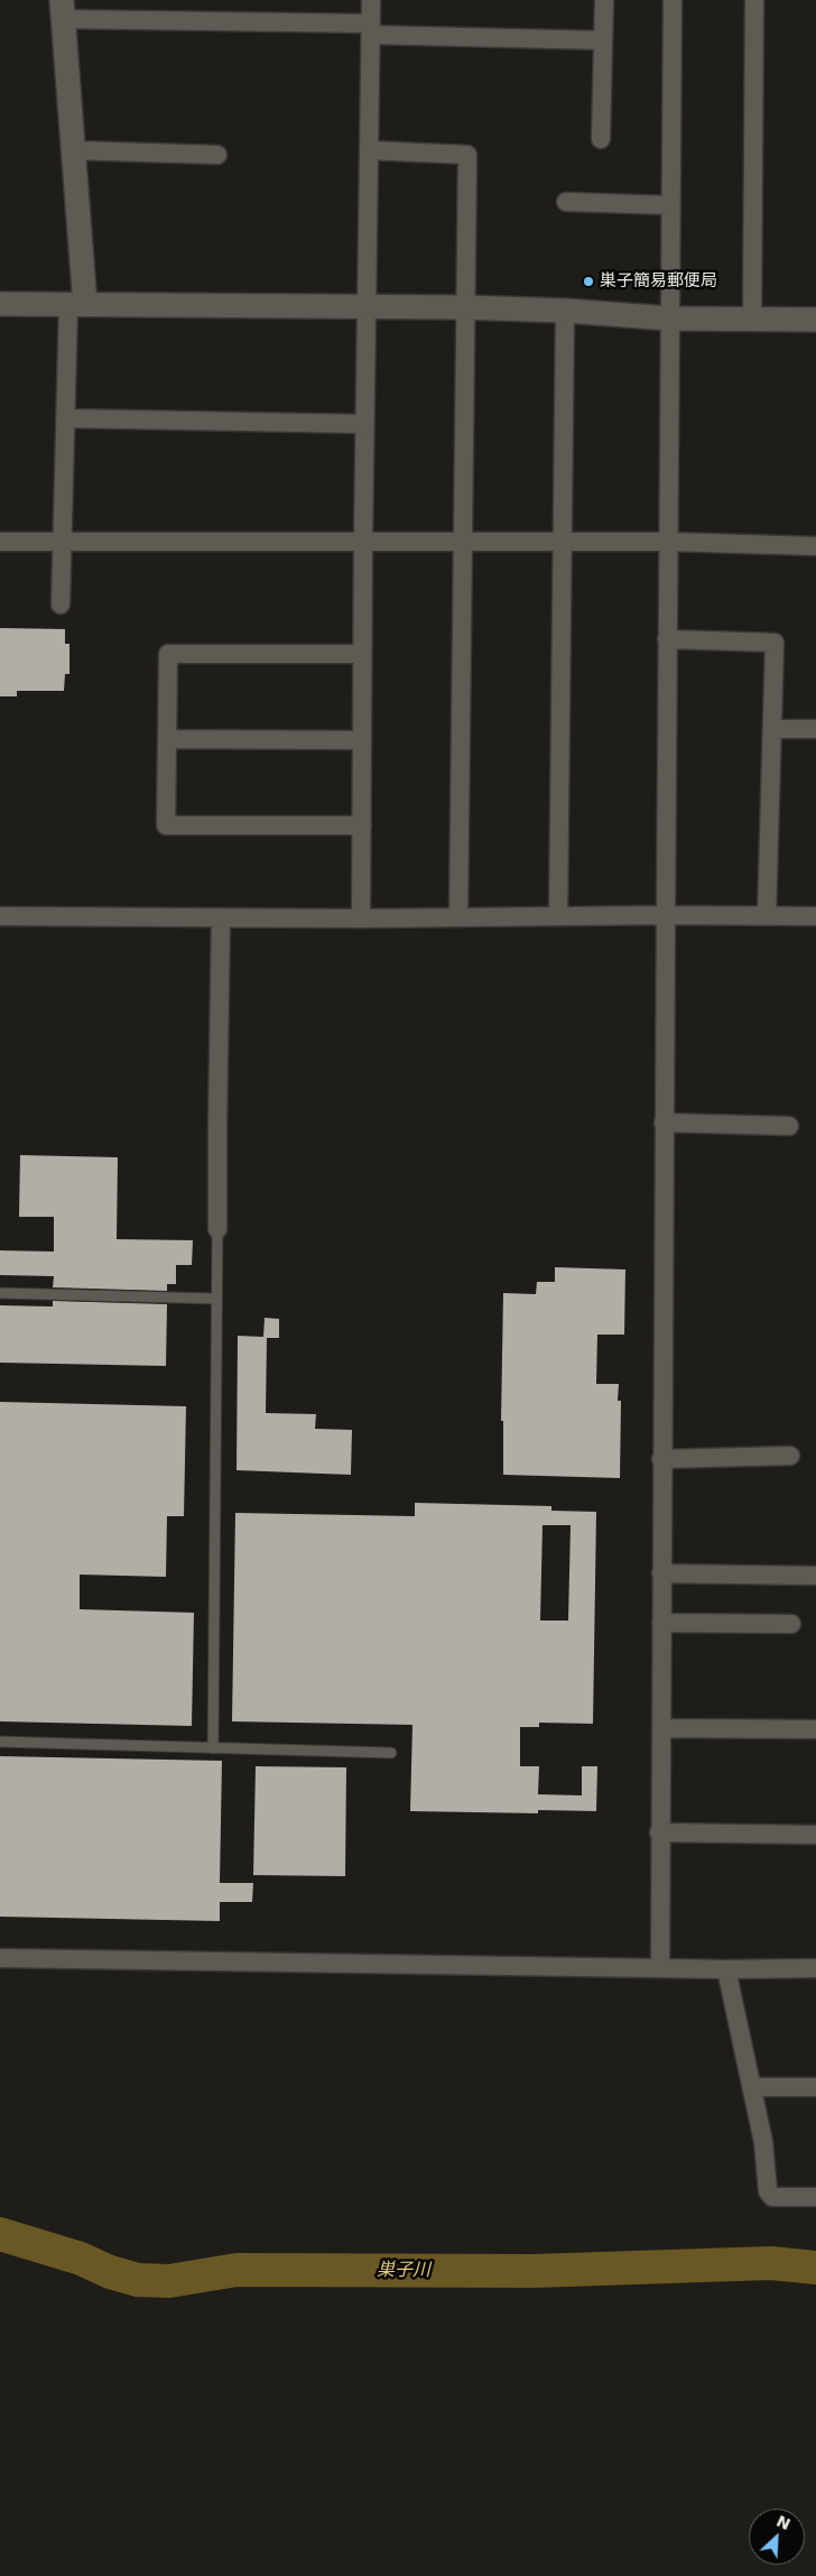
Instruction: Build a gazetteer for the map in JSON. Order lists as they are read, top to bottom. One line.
{"water":["巣子川"],"places":["巣子簡易郵便局"],"north":"top right"}
